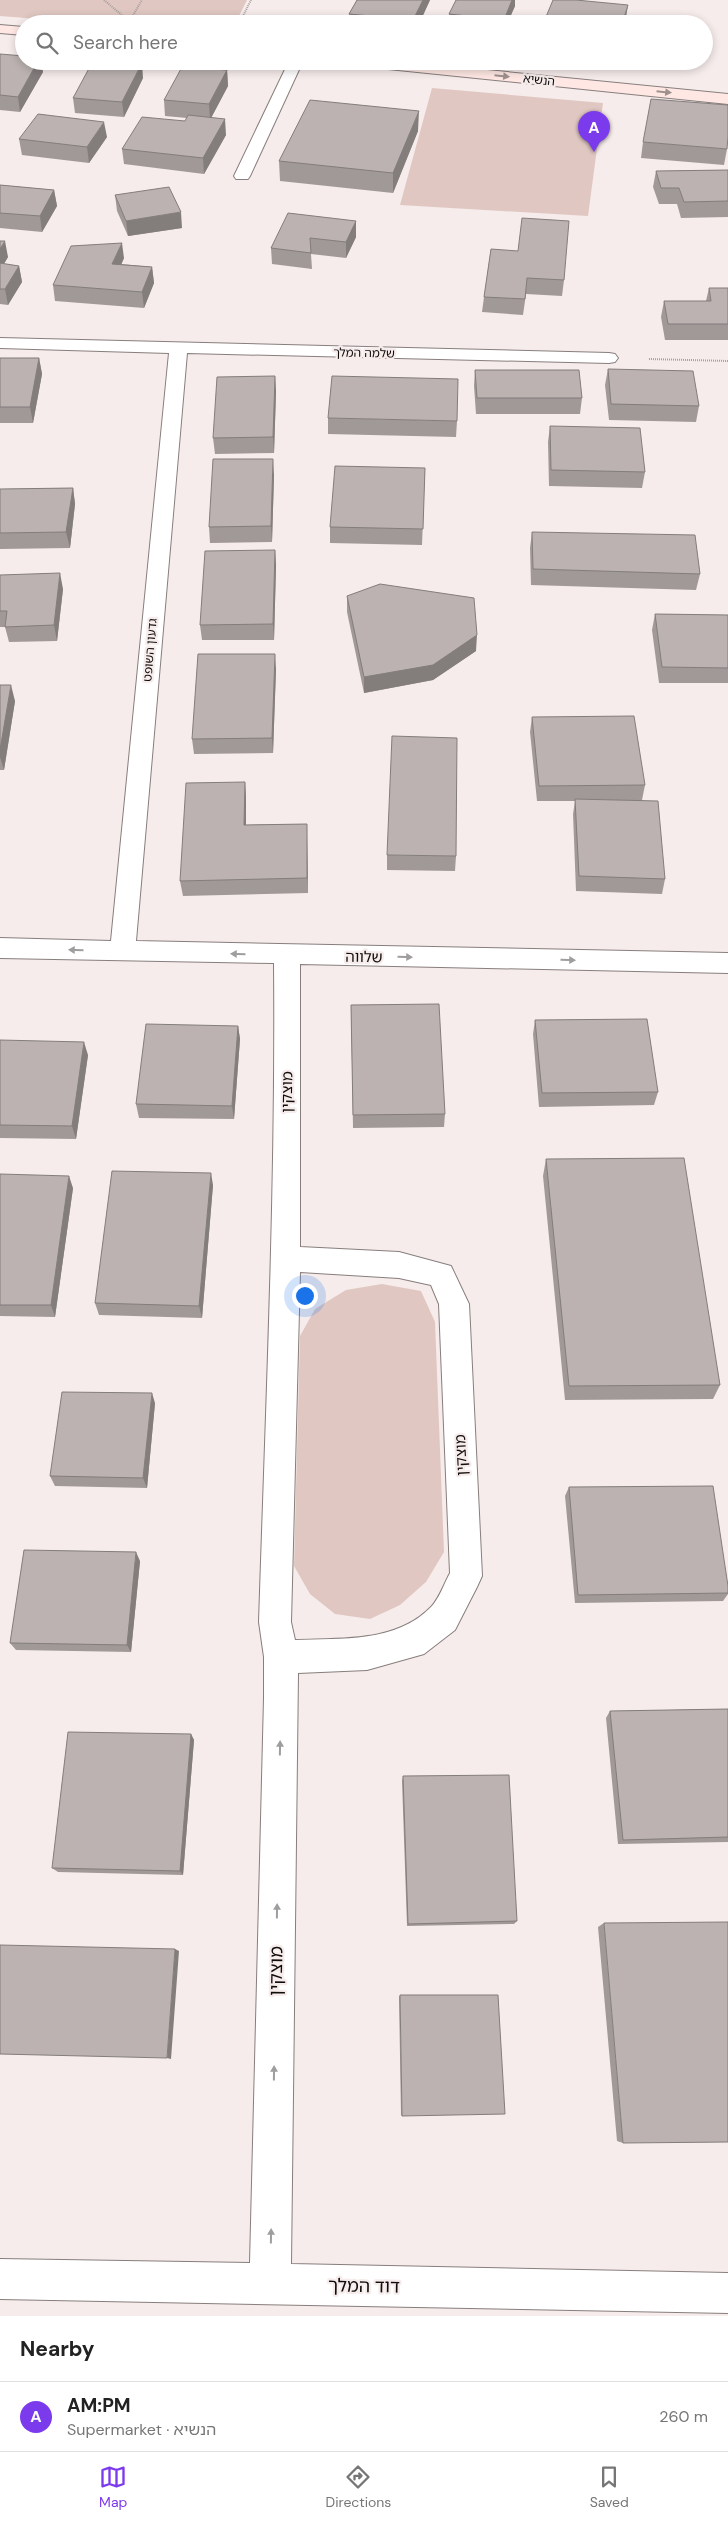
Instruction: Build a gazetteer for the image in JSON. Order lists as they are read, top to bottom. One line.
{"streets":{"street":["הנשיא","שלמה המלך","גדעון השופט","שלווה","מוצקין","דוד המלך"]},"crossings":[["שלמה המלך","גדעון השופט"],["גדעון השופט","שלווה"],["שלווה","מוצקין"],["מוצקין","דוד המלך"]],"one_way":["הנשיא"],"page":{"search":"Search here","pins":"A","heading":"Nearby","list":[{"mark":"A","name":"AM:PM","note":"Supermarket · הנשיא","value":"260 m"}],"nav":["Map","Directions","Saved"]}}
